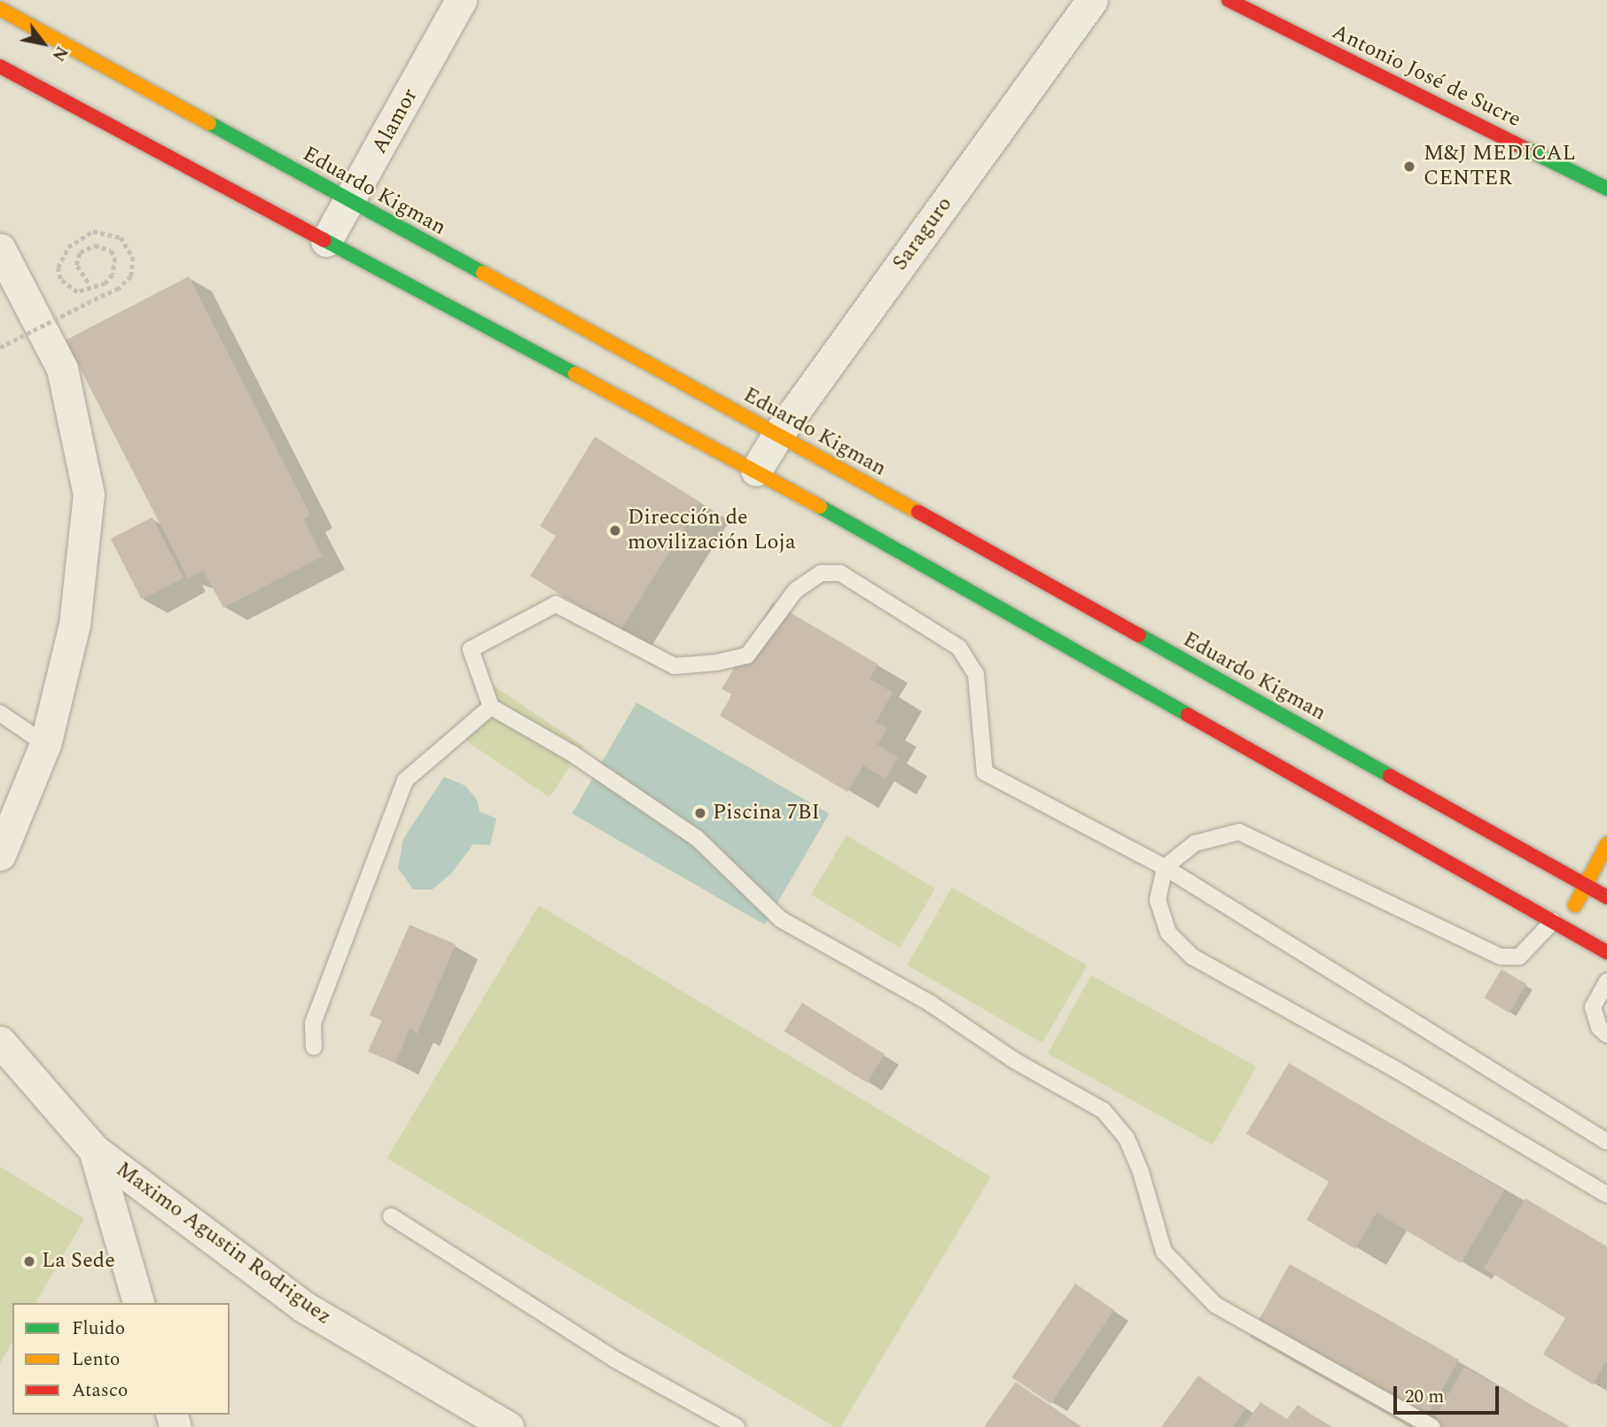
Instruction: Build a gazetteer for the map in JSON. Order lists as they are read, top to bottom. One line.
{"streets":{"street":["Antonio José de Sucre","Alamor","Eduardo Kigman","Saraguro","Maximo Agustin Rodriguez"]},"crossings":[["Alamor","Eduardo Kigman"],["Eduardo Kigman","Saraguro"]],"places":["M&J MEDICAL CENTER","Dirección de movilización Loja","Piscina 7BI","La Sede"],"legend":["Fluido","Lento","Atasco"],"scale_bar":"20 m","north":"bottom right"}
